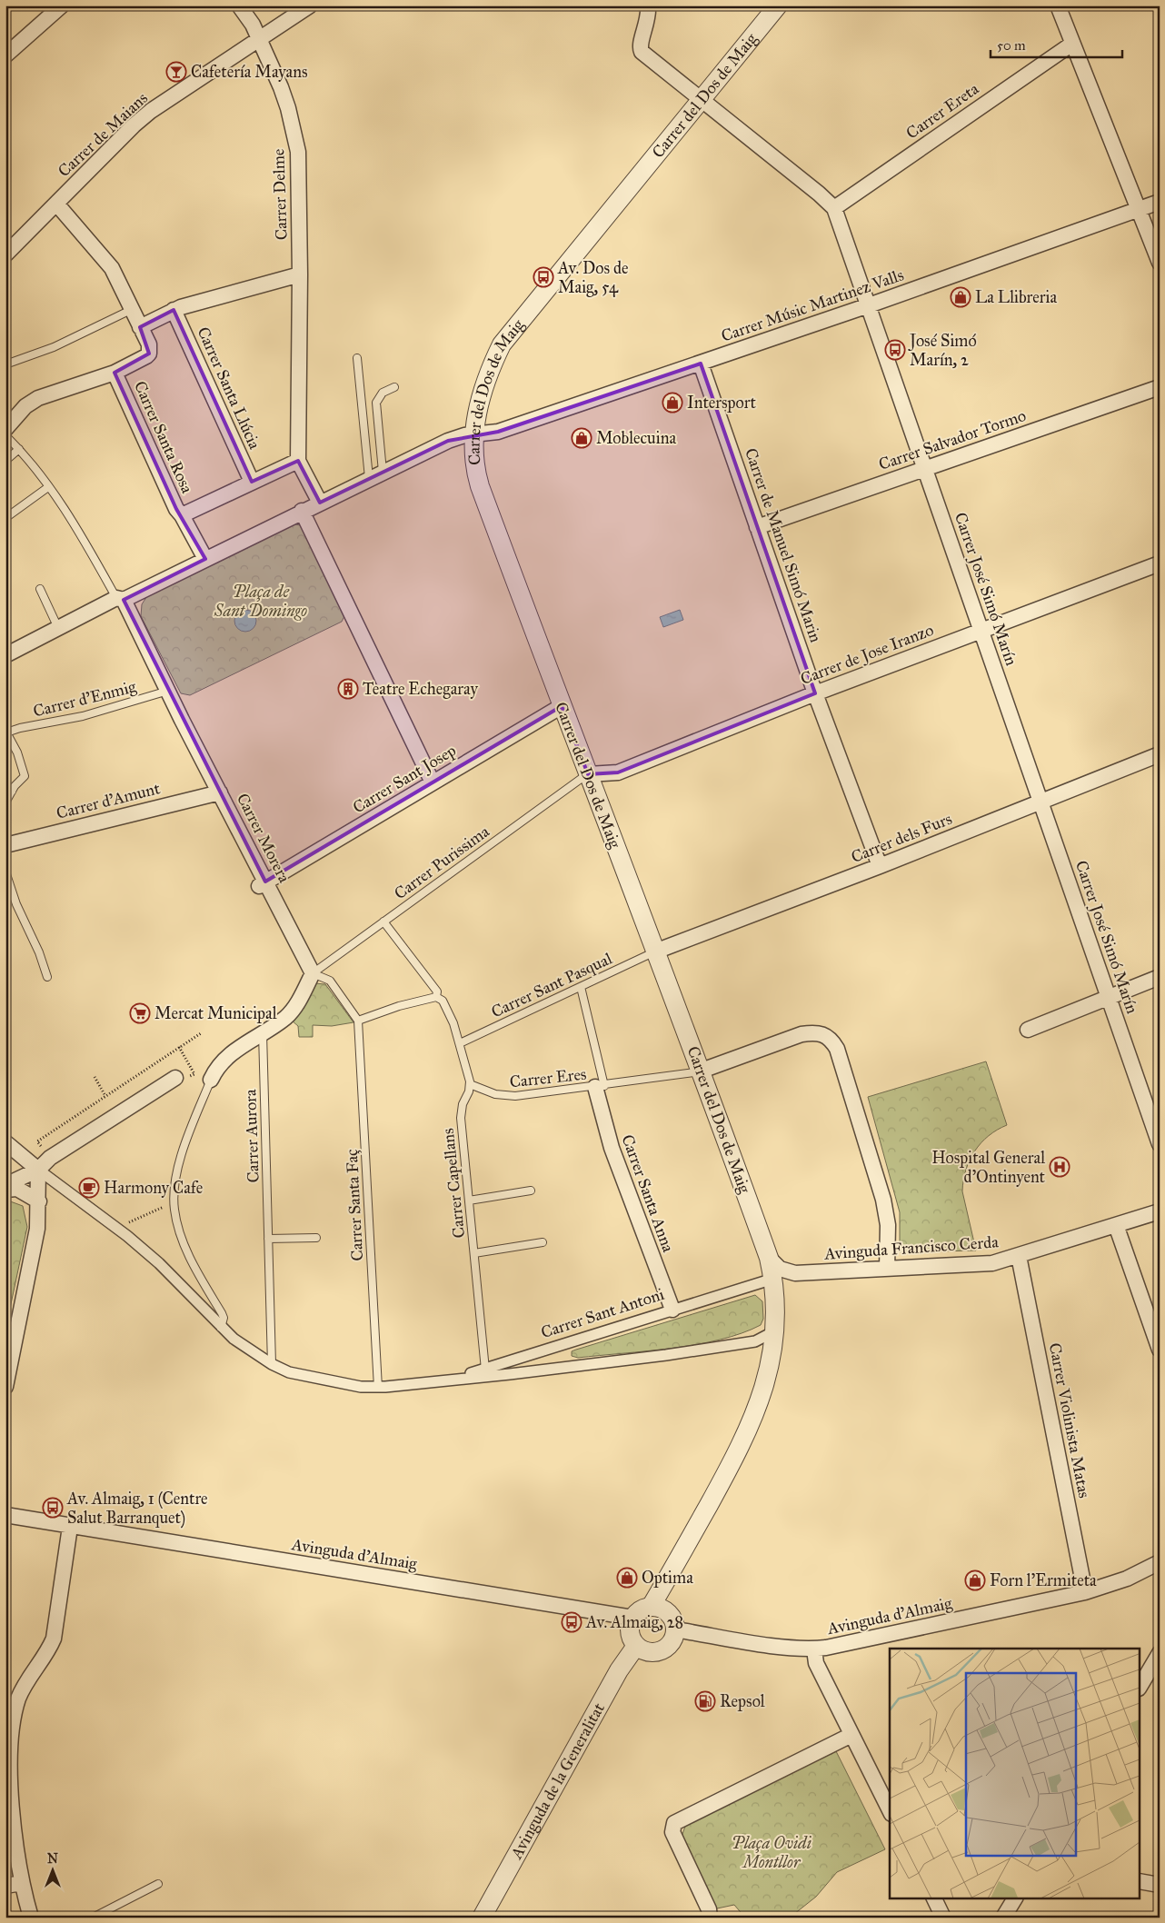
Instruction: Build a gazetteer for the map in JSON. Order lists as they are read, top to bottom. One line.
{"streets":{"street":["Carrer del Dos de Maig","Carrer Ereta","Carrer de Maians","Carrer Delme","Carrer Músic Martinez Valls","Carrer Santa Llúcia","Carrer Santa Rosa","Carrer Salvador Tormo","Carrer de Manuel Simó Marin","Carrer José Simó Marín","Carrer de Jose Iranzo","Carrer Sant Josep","Carrer d'Amunt","Carrer Morera","Carrer dels Furs","Carrer Santa Anna","Avinguda Francisco Cerda","Carrer Sant Antoni","Carrer Violinista Matas","Avinguda d'Almaig","Avinguda de la Generalitat"],"lane":["Carrer d'Enmig","Carrer Purissima","Carrer Sant Pasqual","Carrer Eres","Carrer Aurora","Carrer Capellans","Carrer Santa Faç"]},"crossings":[["Carrer del Dos de Maig","Carrer Músic Martinez Valls"],["Carrer del Dos de Maig","Carrer de Jose Iranzo"],["Carrer del Dos de Maig","Carrer Sant Josep"],["Carrer del Dos de Maig","Carrer dels Furs"],["Carrer del Dos de Maig","Carrer Purissima"],["Carrer del Dos de Maig","Carrer Sant Pasqual"],["Carrer del Dos de Maig","Carrer Eres"],["Carrer del Dos de Maig","Avinguda Francisco Cerda"],["Carrer del Dos de Maig","Carrer Sant Antoni"],["Carrer del Dos de Maig","Avinguda d'Almaig"],["Carrer del Dos de Maig","Avinguda de la Generalitat"],["Carrer Ereta","Carrer José Simó Marín"],["Carrer de Maians","Carrer Delme"],["Carrer Delme","Carrer Músic Martinez Valls"],["Carrer Delme","Carrer Santa Rosa"],["Carrer Músic Martinez Valls","Carrer de Manuel Simó Marin"],["Carrer Músic Martinez Valls","Carrer José Simó Marín"],["Carrer Santa Llúcia","Carrer Santa Rosa"],["Carrer Salvador Tormo","Carrer de Manuel Simó Marin"],["Carrer Salvador Tormo","Carrer José Simó Marín"],["Carrer de Manuel Simó Marin","Carrer de Jose Iranzo"],["Carrer de Manuel Simó Marin","Carrer dels Furs"],["Carrer José Simó Marín","Carrer de Jose Iranzo"],["Carrer José Simó Marín","Carrer dels Furs"],["Carrer de Jose Iranzo","Carrer Purissima"],["Carrer d'Enmig","Carrer Morera"],["Carrer Sant Josep","Carrer Morera"],["Carrer d'Amunt","Carrer Morera"],["Carrer Morera","Carrer Purissima"],["Carrer dels Furs","Carrer Sant Pasqual"],["Carrer Sant Pasqual","Carrer Eres"],["Carrer Eres","Carrer Capellans"],["Carrer Eres","Carrer Santa Anna"],["Carrer Aurora","Carrer Sant Antoni"],["Carrer Capellans","Carrer Sant Antoni"],["Carrer Santa Anna","Carrer Sant Antoni"],["Carrer Santa Faç","Carrer Sant Antoni"],["Avinguda Francisco Cerda","Carrer Violinista Matas"],["Carrer Violinista Matas","Avinguda d'Almaig"],["Avinguda d'Almaig","Avinguda de la Generalitat"]],"parks":["Plaça de Sant Domingo","Plaça Ovidi Montllor"],"places":{"bar":["Cafetería Mayans"],"bus stop":["Av. Dos de Maig, 54","José Simó Marín, 2","Av. Almaig, 1 (Centre Salut Barranquet)","Av. Almaig, 28"],"shop":["La Llibreria","Intersport","Moblecuina","Optima","Forn l'Ermiteta"],"building":["Teatre Echegaray"],"supermarket":["Mercat Municipal"],"hospital":["Hospital General d'Ontinyent"],"cafe":["Harmony Cafe"],"fuel station":["Repsol"]},"scale_bar":"50 m","north":"top"}
